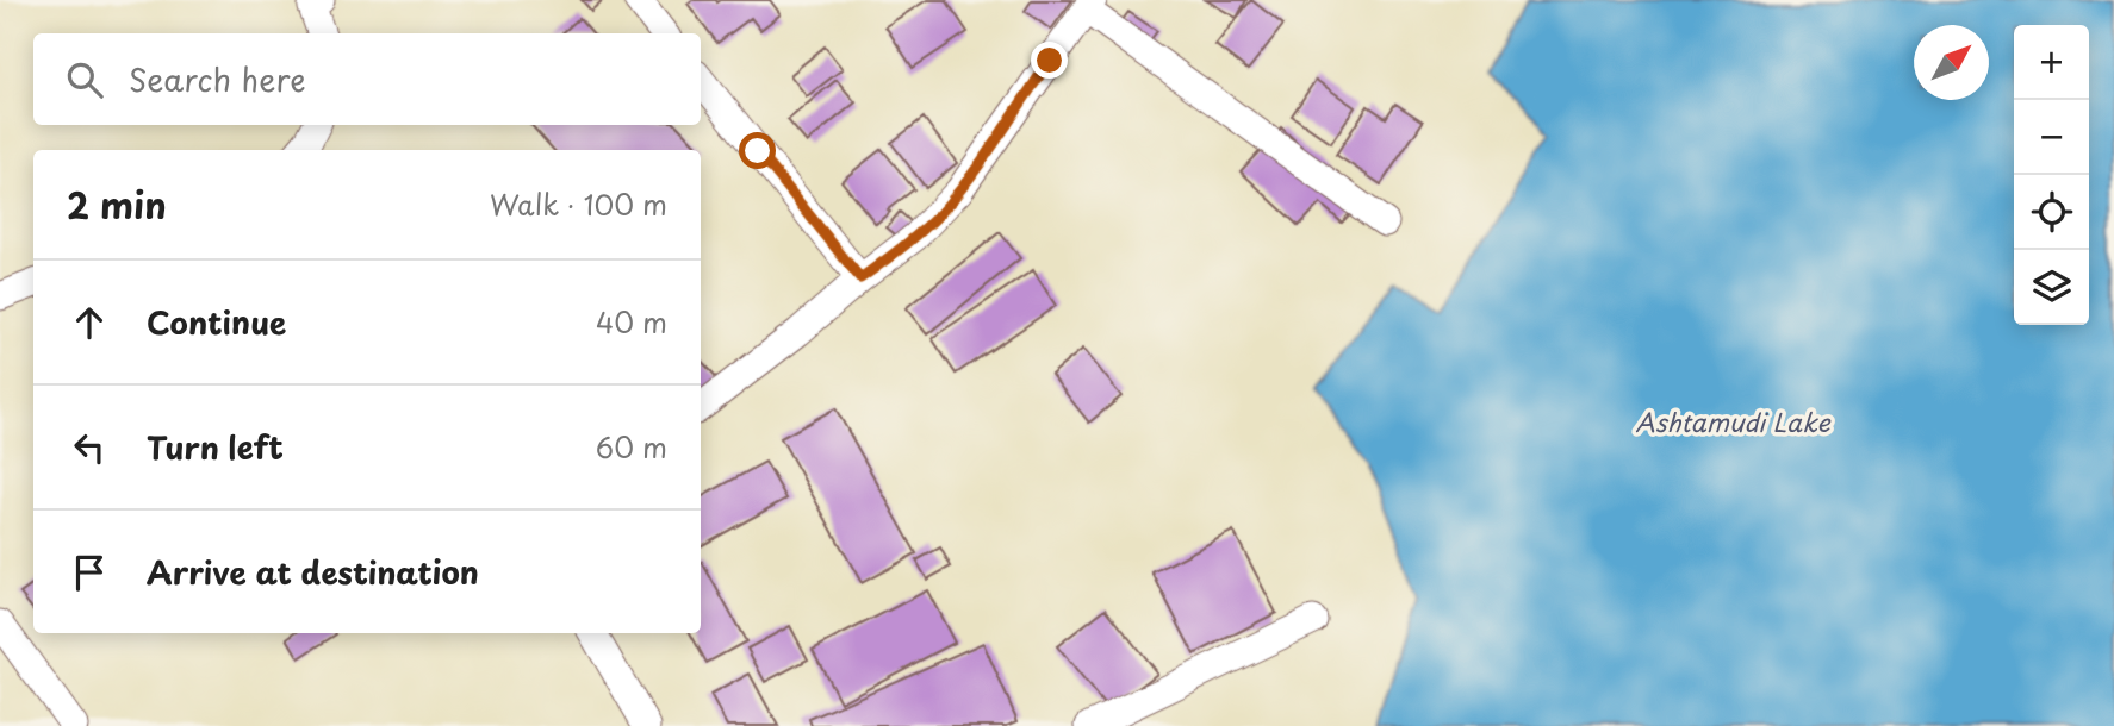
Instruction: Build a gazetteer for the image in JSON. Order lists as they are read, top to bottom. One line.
{"water":["Ashtamudi Lake"],"north":"top right","page":{"map_buttons":["+","−"],"search":"Search here","heading":["2 min","Walk · 100 m"],"list":[["Continue","40 m"],["Turn left","60 m"],"Arrive at destination"]}}
